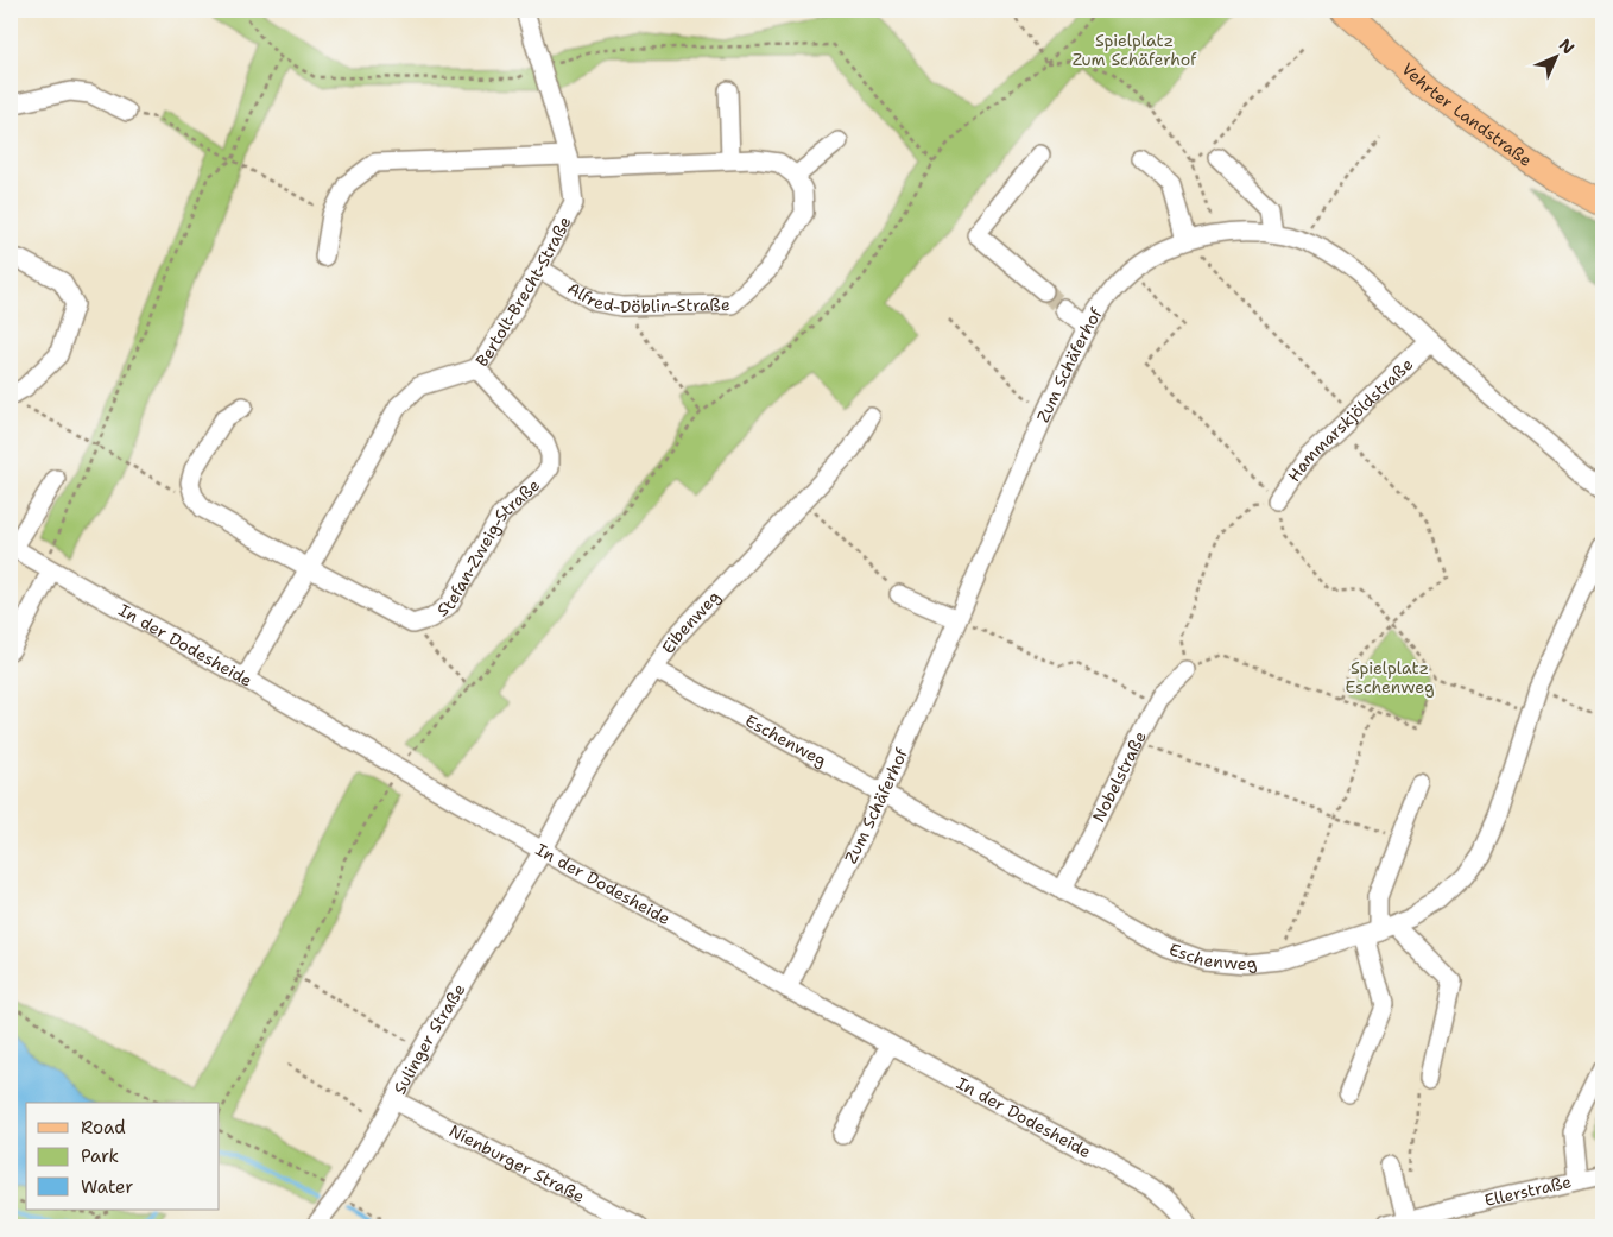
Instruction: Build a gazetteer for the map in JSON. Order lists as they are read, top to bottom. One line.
{"streets":{"main road":["Vehrter Landstraße"],"street":["Bertolt-Brecht-Straße","Alfred-Döblin-Straße","Zum Schäferhof","Hammarskjöldstraße","Stefan-Zweig-Straße","Eibenweg","In der Dodesheide","Eschenweg","Nobelstraße","Sulinger Straße","Nienburger Straße","Ellerstraße"]},"crossings":[["Bertolt-Brecht-Straße","Alfred-Döblin-Straße"],["Bertolt-Brecht-Straße","Stefan-Zweig-Straße"],["Bertolt-Brecht-Straße","In der Dodesheide"],["Zum Schäferhof","Hammarskjöldstraße"],["Zum Schäferhof","In der Dodesheide"],["Zum Schäferhof","Eschenweg"],["Eibenweg","In der Dodesheide"],["Eibenweg","Eschenweg"],["Eibenweg","Sulinger Straße"],["In der Dodesheide","Sulinger Straße"],["Eschenweg","Nobelstraße"],["Sulinger Straße","Nienburger Straße"]],"parks":["Spielplatz Zum Schäferhof","Spielplatz Eschenweg"],"legend":["Road","Park","Water"],"north":"top right"}
